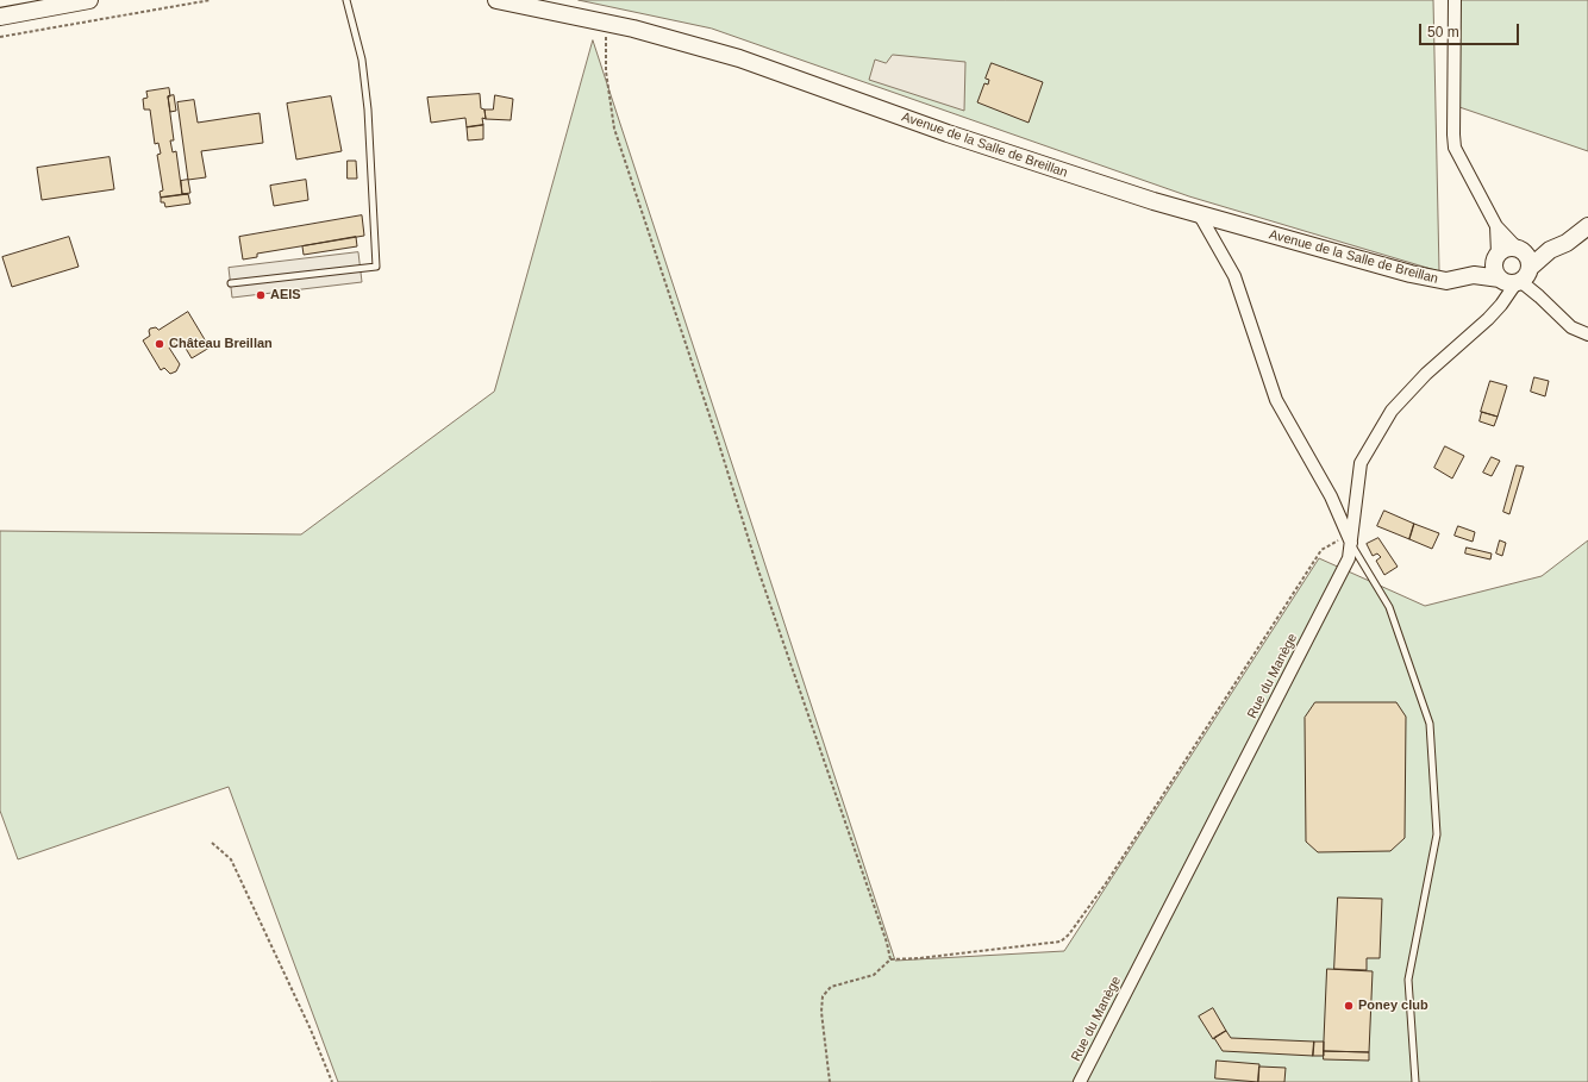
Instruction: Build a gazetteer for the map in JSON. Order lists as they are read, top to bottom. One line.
{"streets":{"street":["Avenue de la Salle de Breillan","Rue du Manège"]},"crossings":[["Avenue de la Salle de Breillan","Rue du Manège"]],"places":["AEIS","Château Breillan","Poney club"],"scale_bar":"50 m"}
